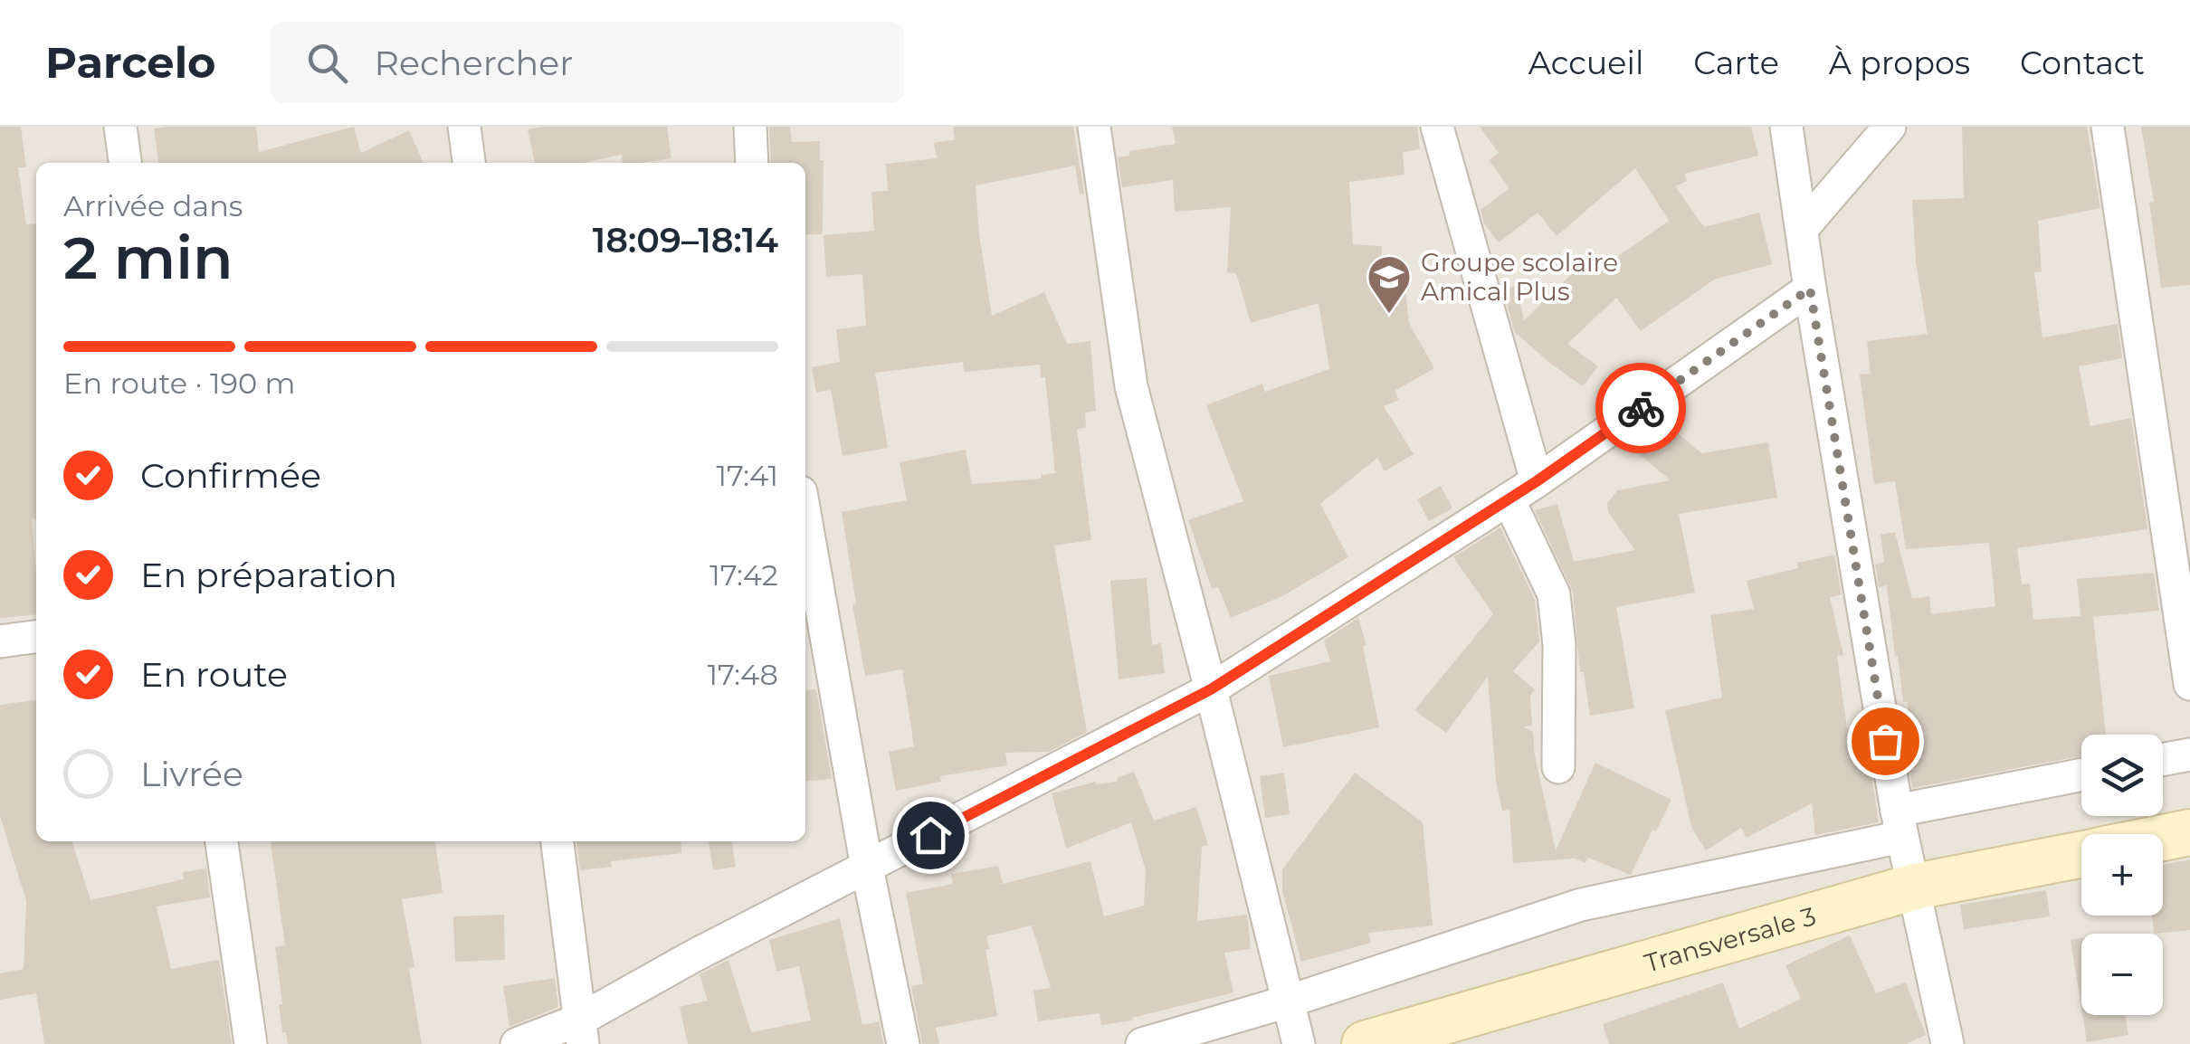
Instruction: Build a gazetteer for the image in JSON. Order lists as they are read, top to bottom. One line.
{"streets":{"main road":["Transversale 3"]},"places":{"school or university":["Groupe scolaire Amical Plus"]},"page":{"header":"Parcelo","search":"Rechercher","nav":["Accueil","Carte","À propos","Contact"],"heading":["2 min","Arrivée dans","18:09–18:14"],"bar":"En route · 190 m","list":[["Confirmée","17:41"],["En préparation","17:42"],["En route","17:48"],"Livrée"],"map_buttons":["+","−"]}}
